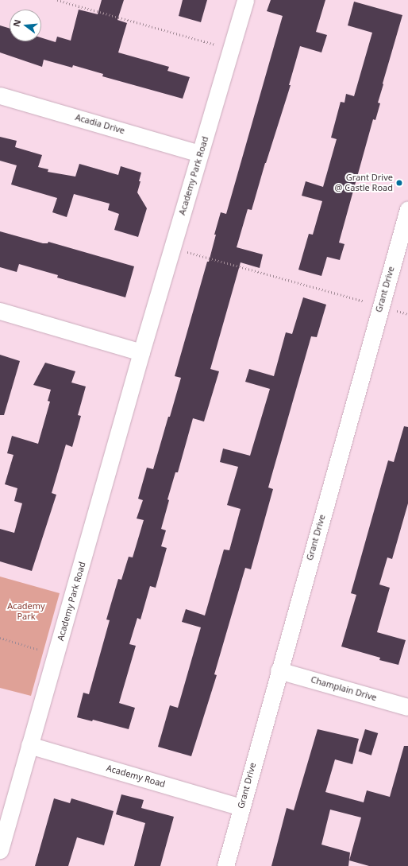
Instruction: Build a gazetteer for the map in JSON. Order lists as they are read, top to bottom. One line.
{"streets":{"street":["Acadia Drive","Academy Park Road","Grant Drive","Champlain Drive","Academy Road"]},"crossings":[["Acadia Drive","Academy Park Road"],["Academy Park Road","Academy Road"],["Grant Drive","Champlain Drive"],["Grant Drive","Academy Road"]],"parks":["Academy Park"],"places":["Grant Drive @ Castle Road"],"north":"left"}
